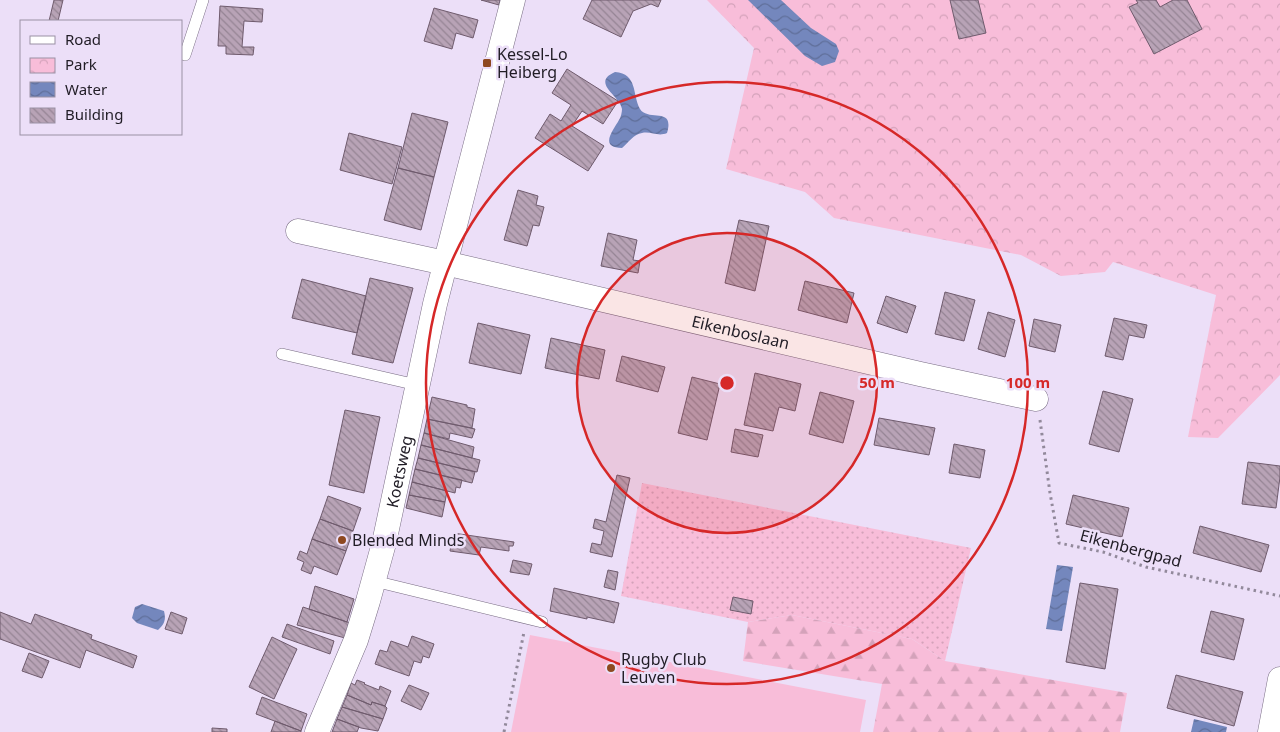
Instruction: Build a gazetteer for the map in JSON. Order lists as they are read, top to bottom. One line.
{"streets":{"street":["Eikenboslaan","Koetsweg"],"path":["Eikenbergpad"]},"crossings":[["Eikenboslaan","Koetsweg"],["Eikenboslaan","Eikenbergpad"]],"places":{"transit":["Kessel-Lo Heiberg"],"other":["Blended Minds","Rugby Club Leuven"]},"legend":["Road","Park","Water","Building"],"rings":["50 m","100 m"]}
